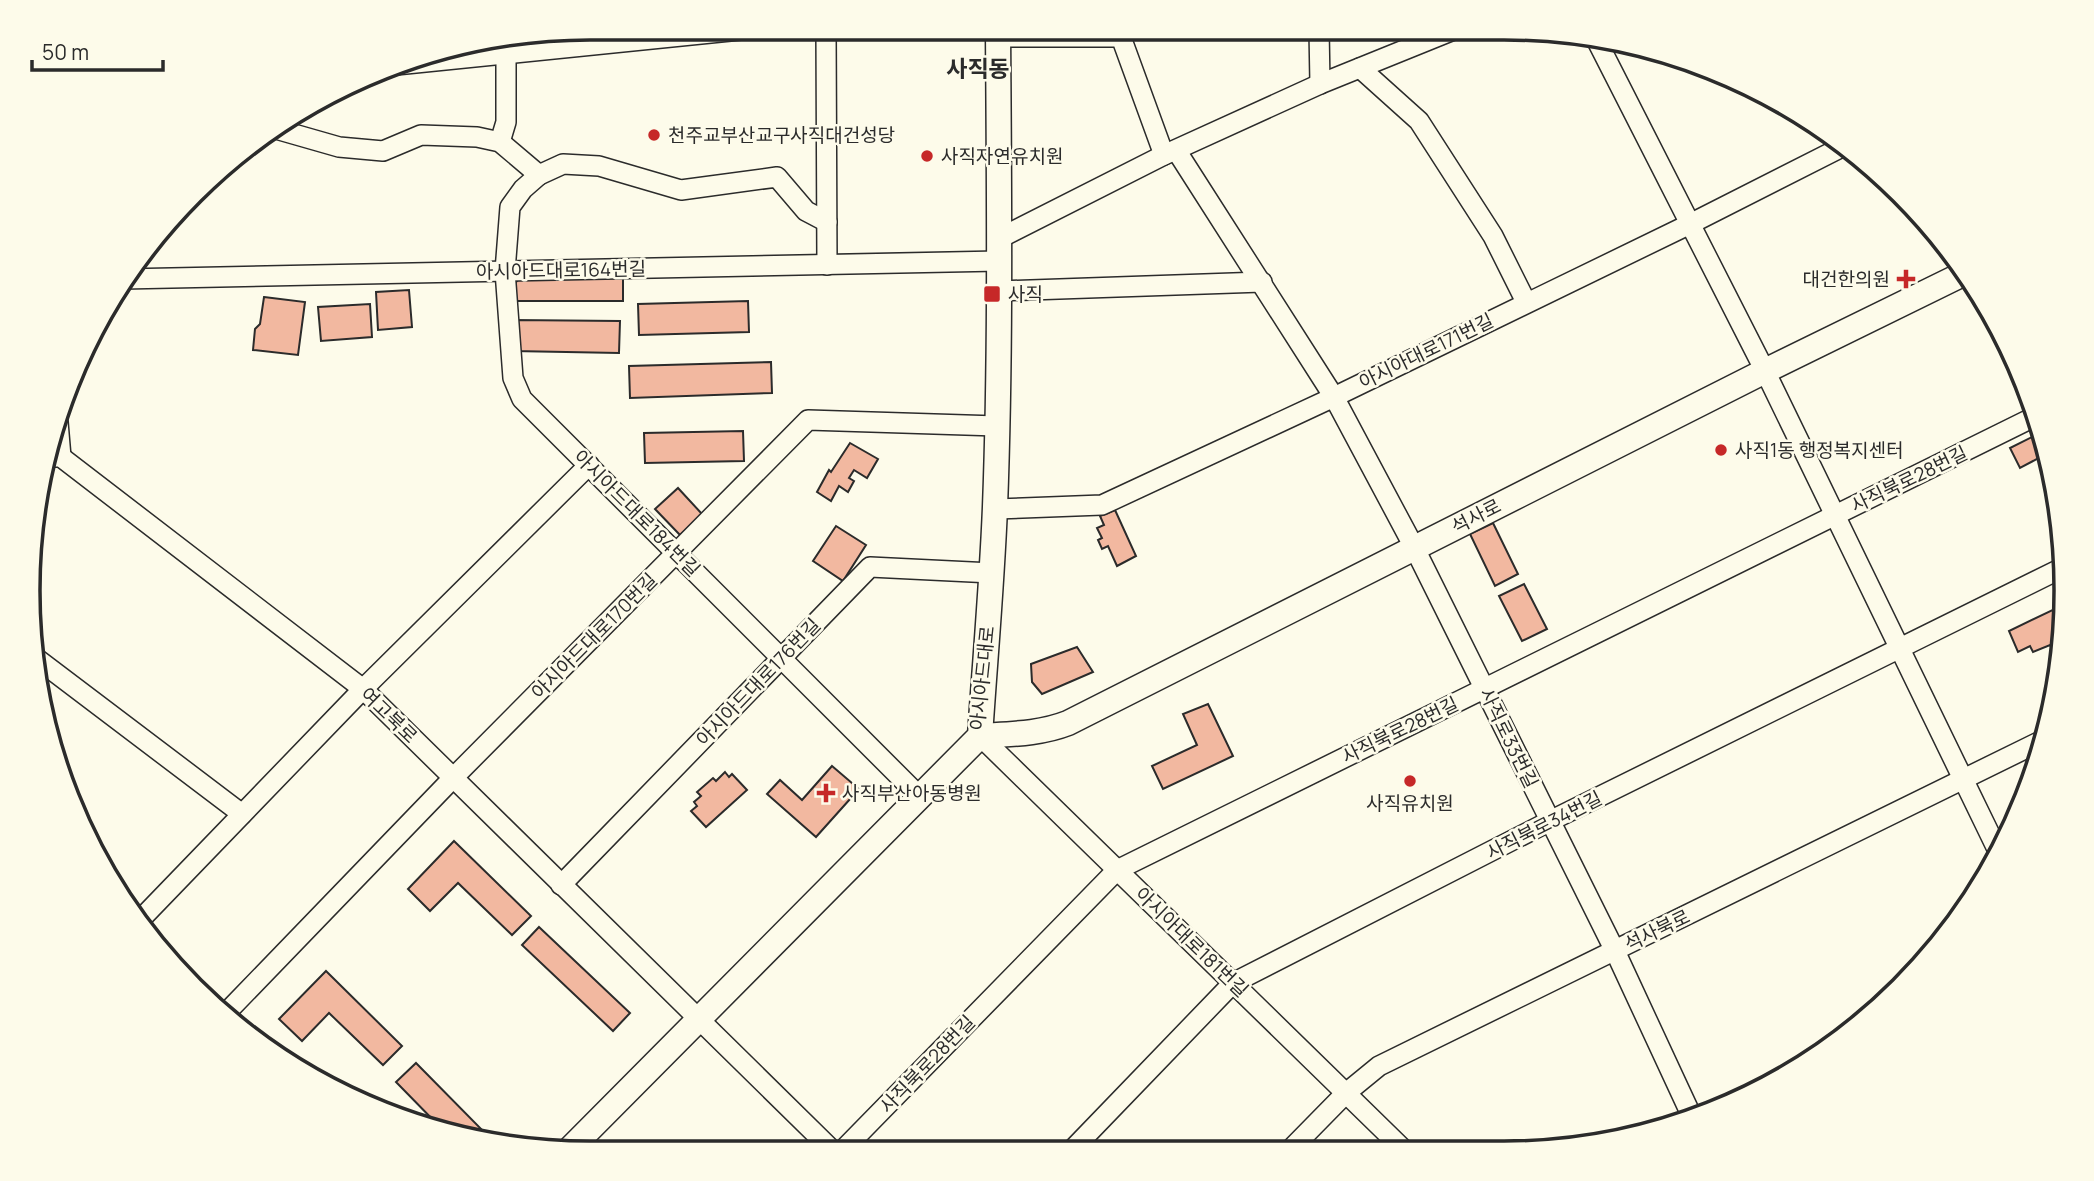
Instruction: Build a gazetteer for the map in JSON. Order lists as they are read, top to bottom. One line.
{"streets":{"main road":["석사로","아시아드대로"],"street":["아시아드대로164번길","아시아대로171번길","사직북로28번길","아시아드대로184번길","아시아드대로170번길","아시아드대로176번길","여고북로","사직로33번길","사직북로34번길","석사북로","아시아대로181번길"]},"crossings":[["아시아드대로164번길","아시아드대로184번길"],["아시아드대로164번길","아시아드대로"],["아시아대로171번길","아시아드대로"],["아시아대로171번길","사직로33번길"],["사직북로28번길","사직로33번길"],["사직북로28번길","아시아대로181번길"],["아시아드대로184번길","아시아드대로170번길"],["아시아드대로184번길","아시아드대로"],["아시아드대로184번길","아시아드대로176번길"],["석사로","아시아드대로"],["석사로","사직로33번길"],["석사로","아시아대로181번길"],["아시아드대로170번길","아시아드대로"],["아시아드대로170번길","여고북로"],["아시아드대로","아시아드대로176번길"],["아시아드대로","여고북로"],["아시아드대로","아시아대로181번길"],["아시아드대로176번길","여고북로"],["사직로33번길","사직북로34번길"],["사직로33번길","석사북로"],["사직북로34번길","아시아대로181번길"],["석사북로","아시아대로181번길"]],"districts":["사직동"],"places":{"other":["천주교부산교구사직대건성당","사직자연유치원","사직1동 행정복지센터","사직유치원"],"health":["대건한의원","사직부산아동병원"],"transit":["사직"]},"scale_bar":"50 m"}
